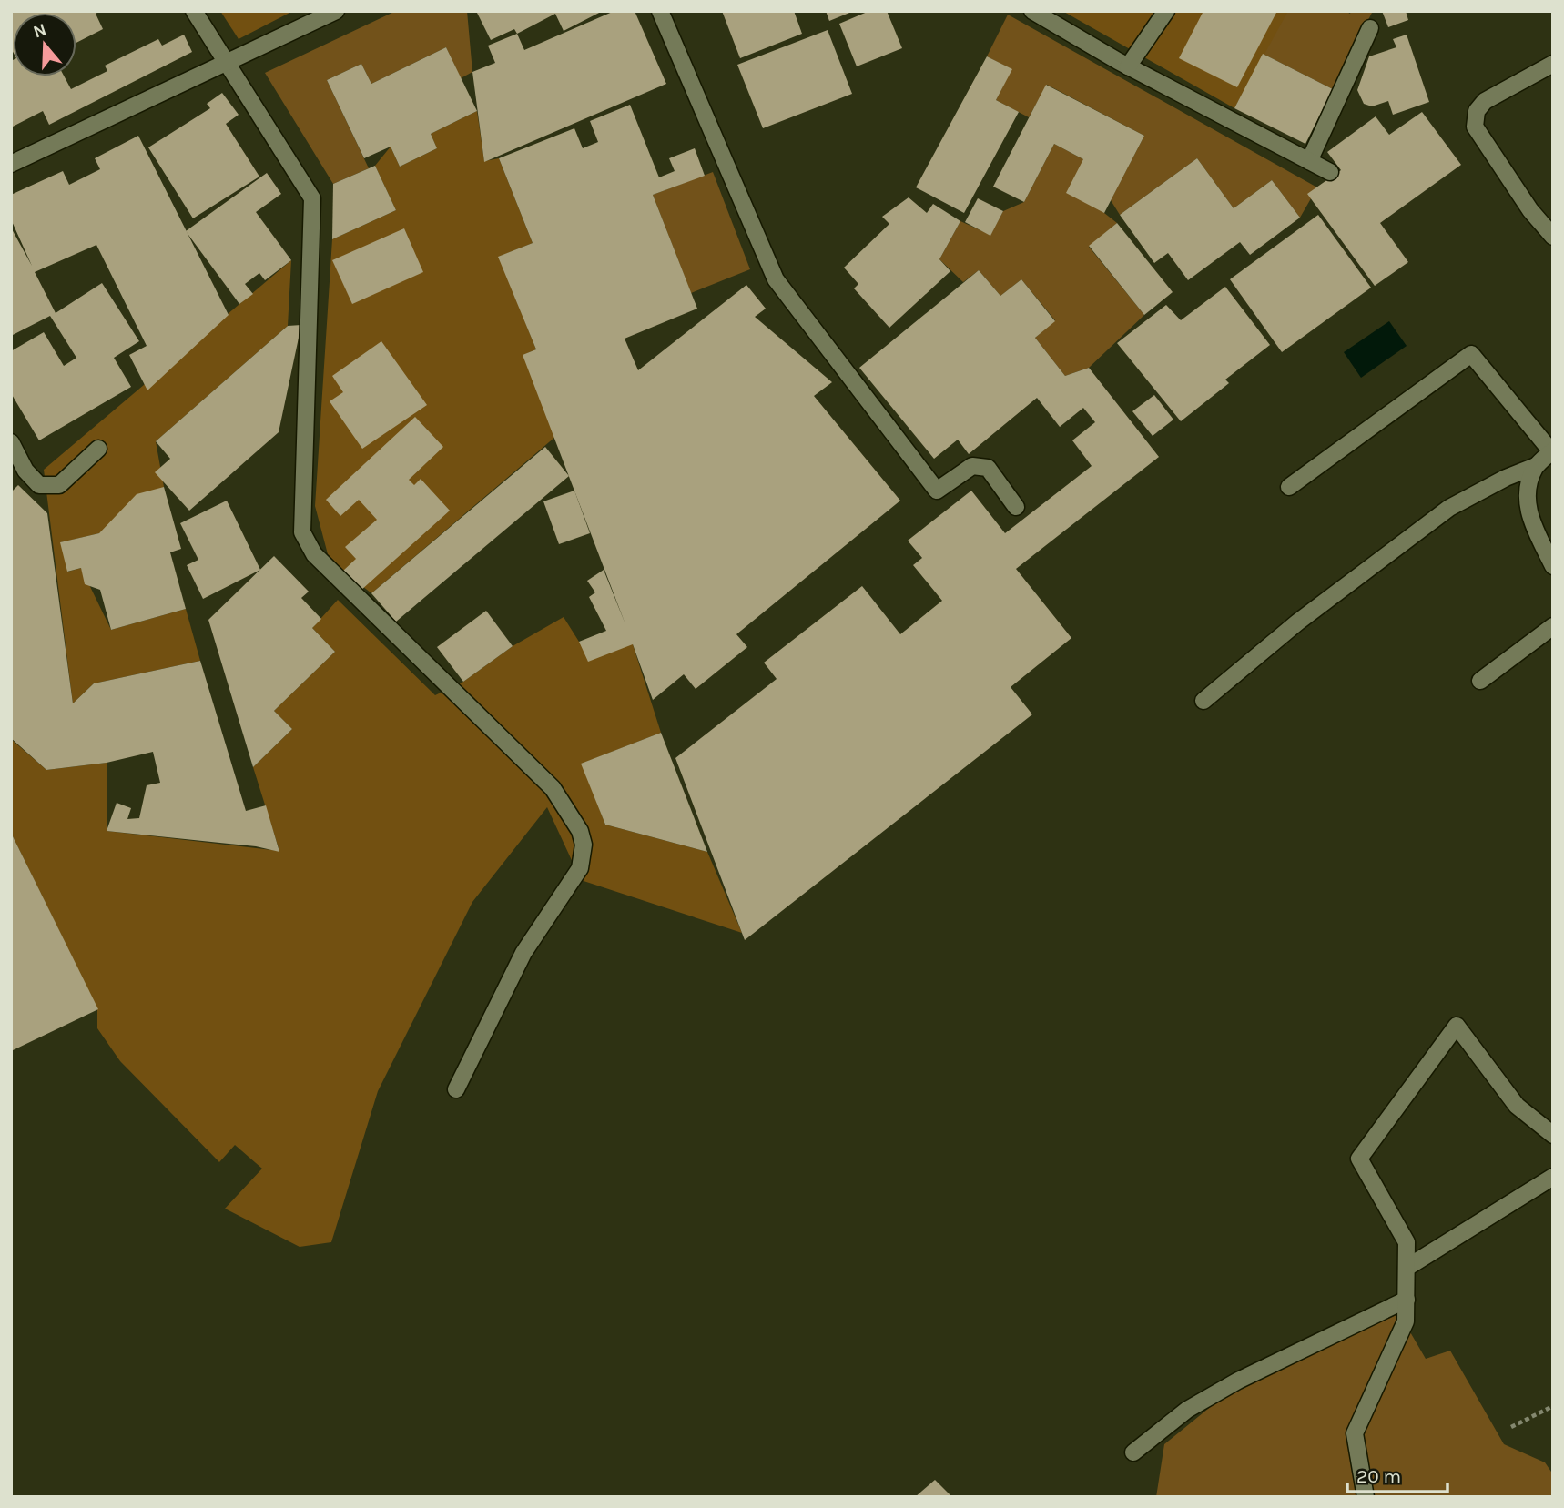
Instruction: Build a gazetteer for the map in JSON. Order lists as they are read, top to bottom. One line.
{"scale_bar":"20 m","north":"top"}
